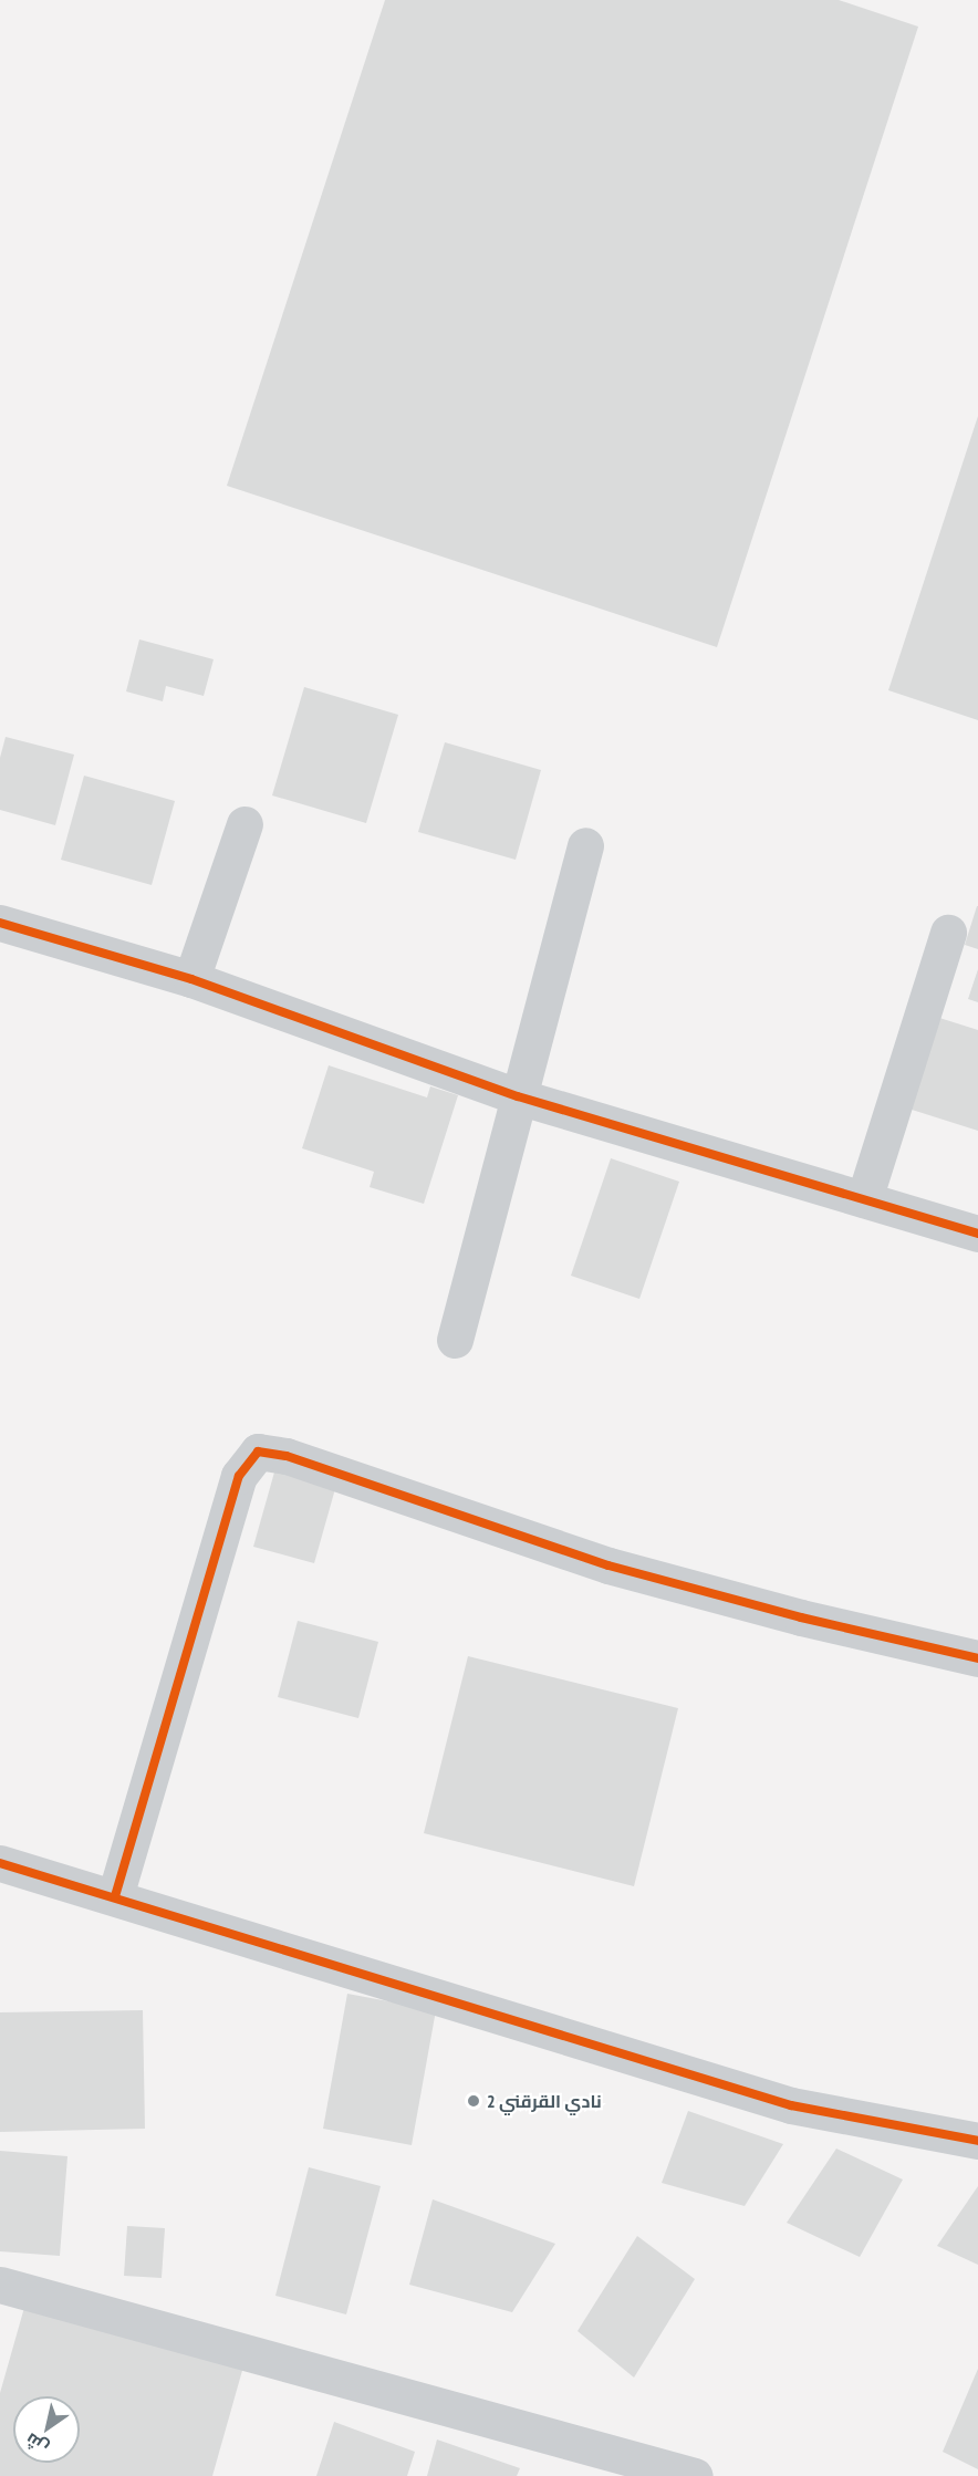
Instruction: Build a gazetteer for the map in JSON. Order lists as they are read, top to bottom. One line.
{"places":["نادي القرقني 2"],"north":"bottom left"}
